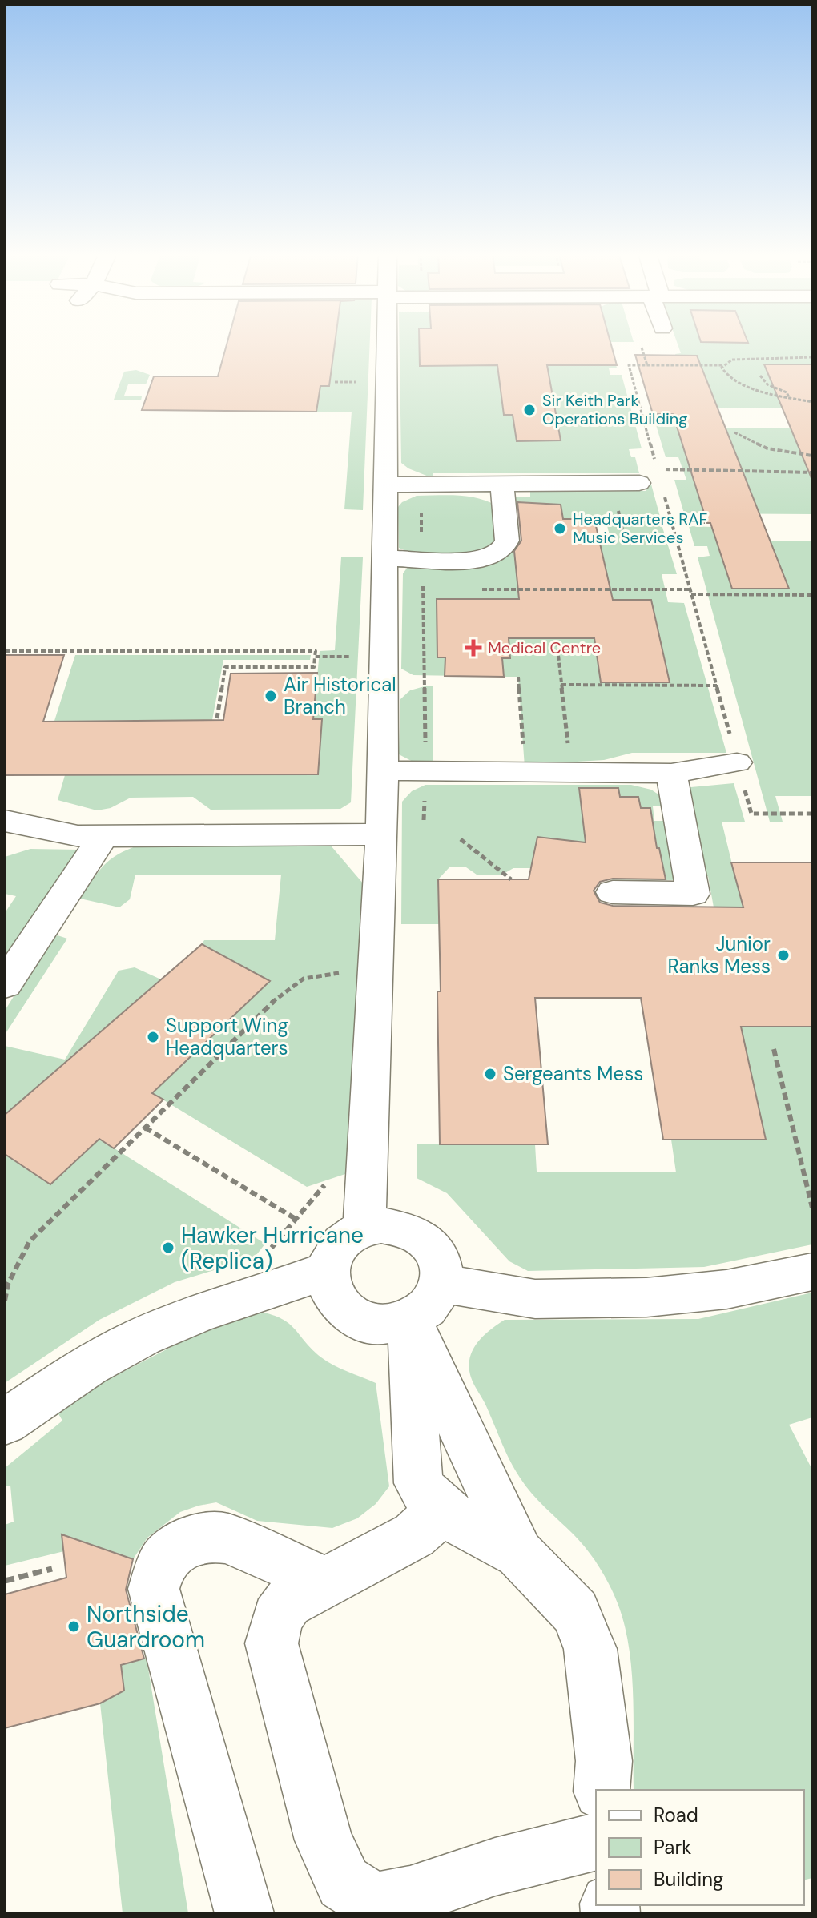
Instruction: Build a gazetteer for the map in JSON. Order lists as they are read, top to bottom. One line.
{"places":{"other":["Sir Keith Park Operations Building","Headquarters RAF Music Services","Air Historical Branch","Junior Ranks Mess","Support Wing Headquarters","Sergeants Mess","Hawker Hurricane (Replica)","Northside Guardroom"],"health":["Medical Centre"]},"legend":["Road","Park","Building"]}
